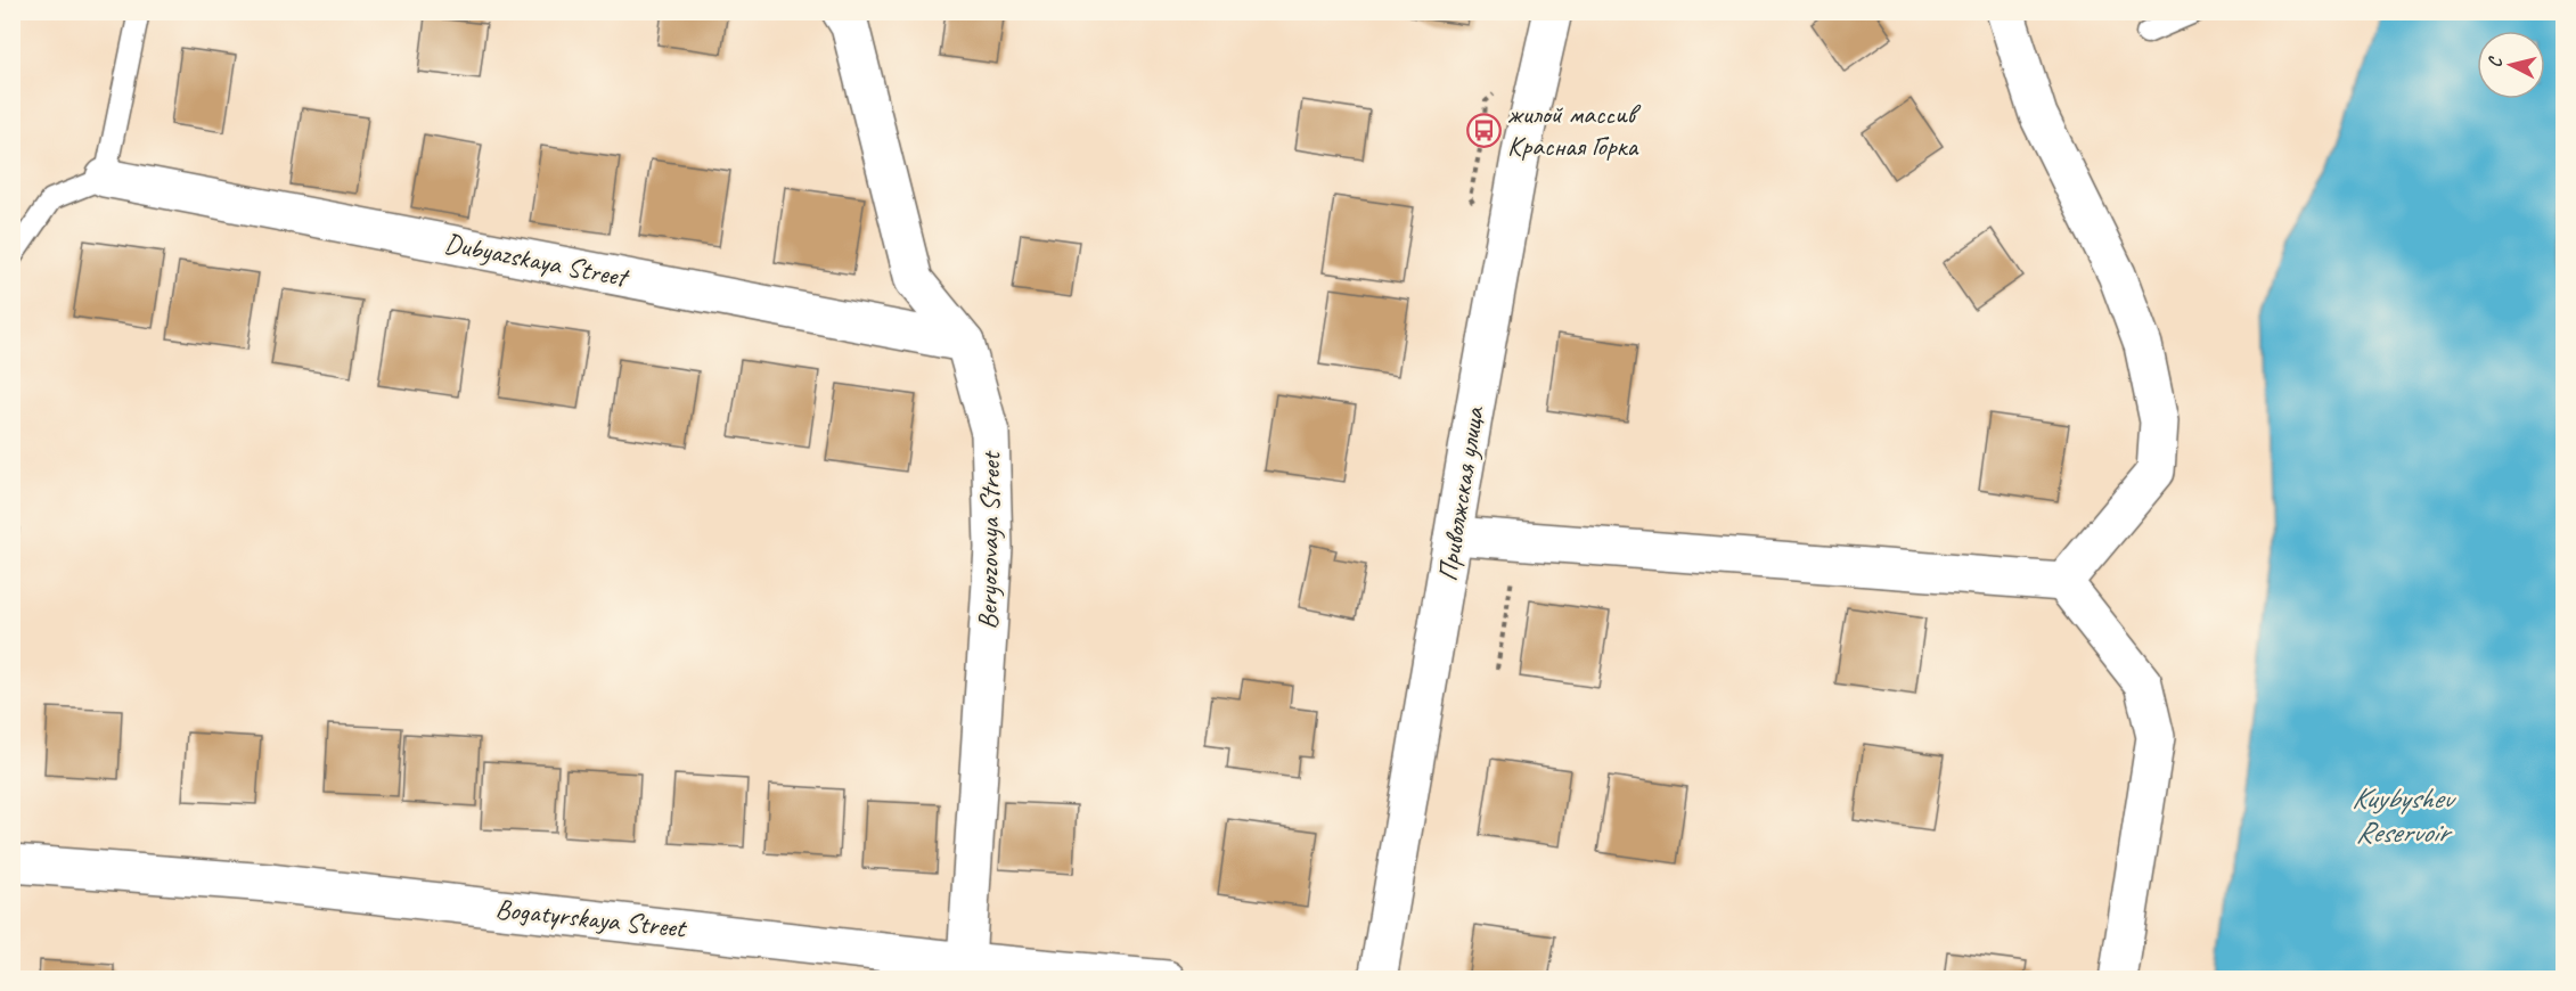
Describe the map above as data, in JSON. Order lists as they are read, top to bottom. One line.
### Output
{"streets":{"street":["Dubyazskaya Street","Приволжская улица","Beryozovaya Street","Bogatyrskaya Street"]},"crossings":[["Dubyazskaya Street","Beryozovaya Street"],["Beryozovaya Street","Bogatyrskaya Street"]],"water":["Kuybyshev Reservoir"],"places":{"bus stop":["жилой массив Красная Горка"]},"north":"left"}
